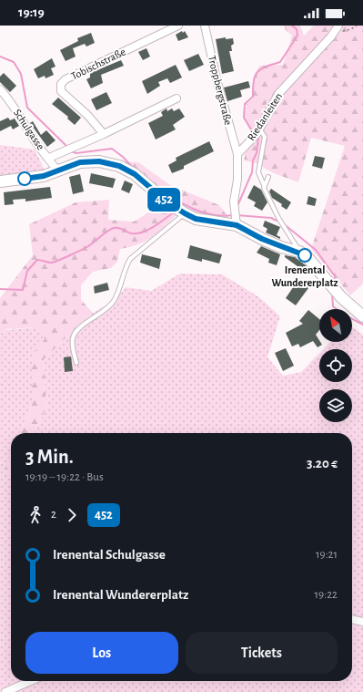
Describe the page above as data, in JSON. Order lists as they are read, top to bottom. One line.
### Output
{"streets":{"street":["Tobischstraße","Troppbergstraße","Riedanleiten","Schulgasse"]},"crossings":[["Troppbergstraße","Riedanleiten"]],"places":["Irenental Wundererplatz"],"lines":["bus line 452"],"north":"top left","page":{"status":"19:19","on_map":"452","heading":["3 Min.","19:19 – 19:22 · Bus","3.20 €"],"legs":["2","452"],"list":[{"name":"Irenental Schulgasse","value":"19:21"},{"name":"Irenental Wundererplatz","value":"19:22"}],"buttons":["Los","Tickets"]}}
